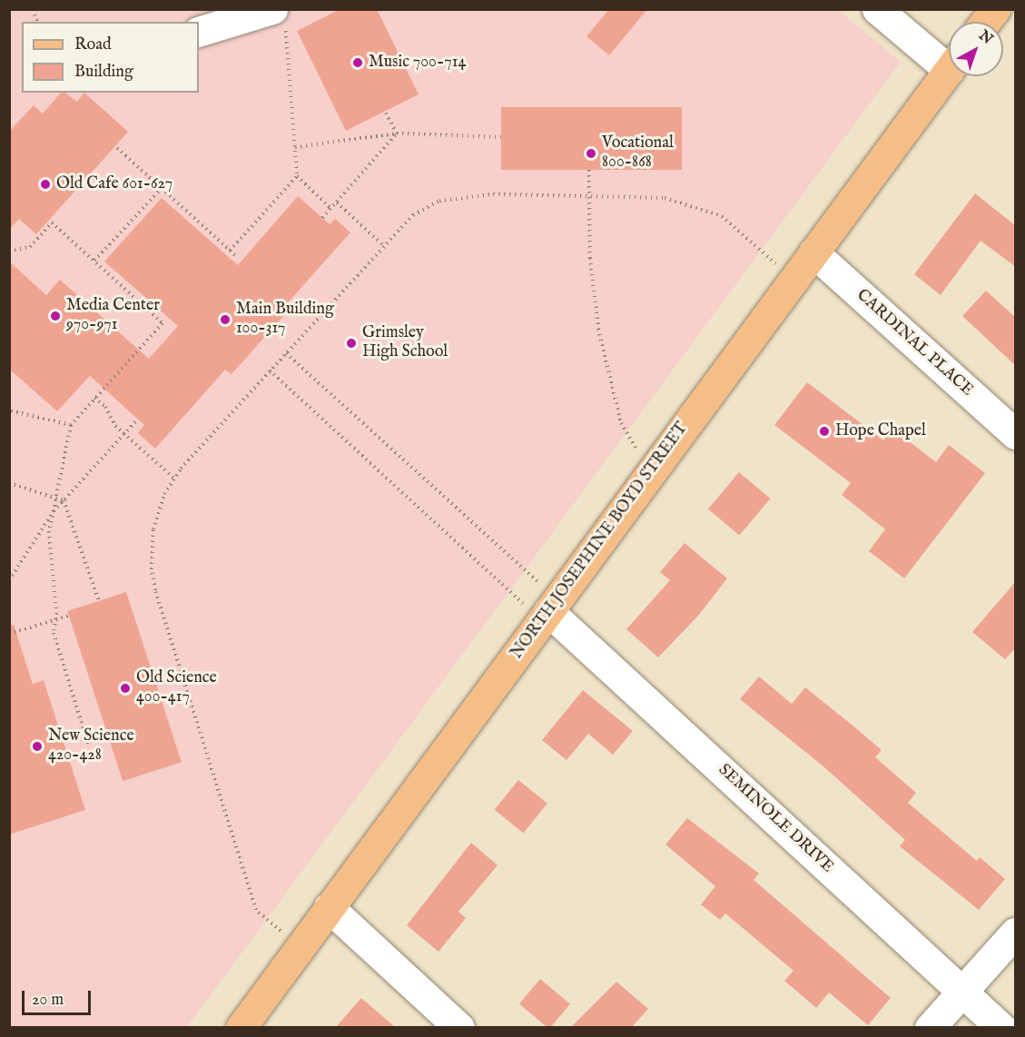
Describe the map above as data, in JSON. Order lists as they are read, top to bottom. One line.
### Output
{"streets":{"main road":["NORTH JOSEPHINE BOYD STREET"],"street":["CARDINAL PLACE","SEMINOLE DRIVE"]},"crossings":[["CARDINAL PLACE","NORTH JOSEPHINE BOYD STREET"],["NORTH JOSEPHINE BOYD STREET","SEMINOLE DRIVE"]],"places":["Music 700-714","Vocational 800-868","Old Cafe 601-627","Media Center 970-971","Main Building 100-317","Grimsley High School","Hope Chapel","Old Science 400-417","New Science 420-428"],"legend":["Road","Building"],"scale_bar":"20 m","north":"top right"}
